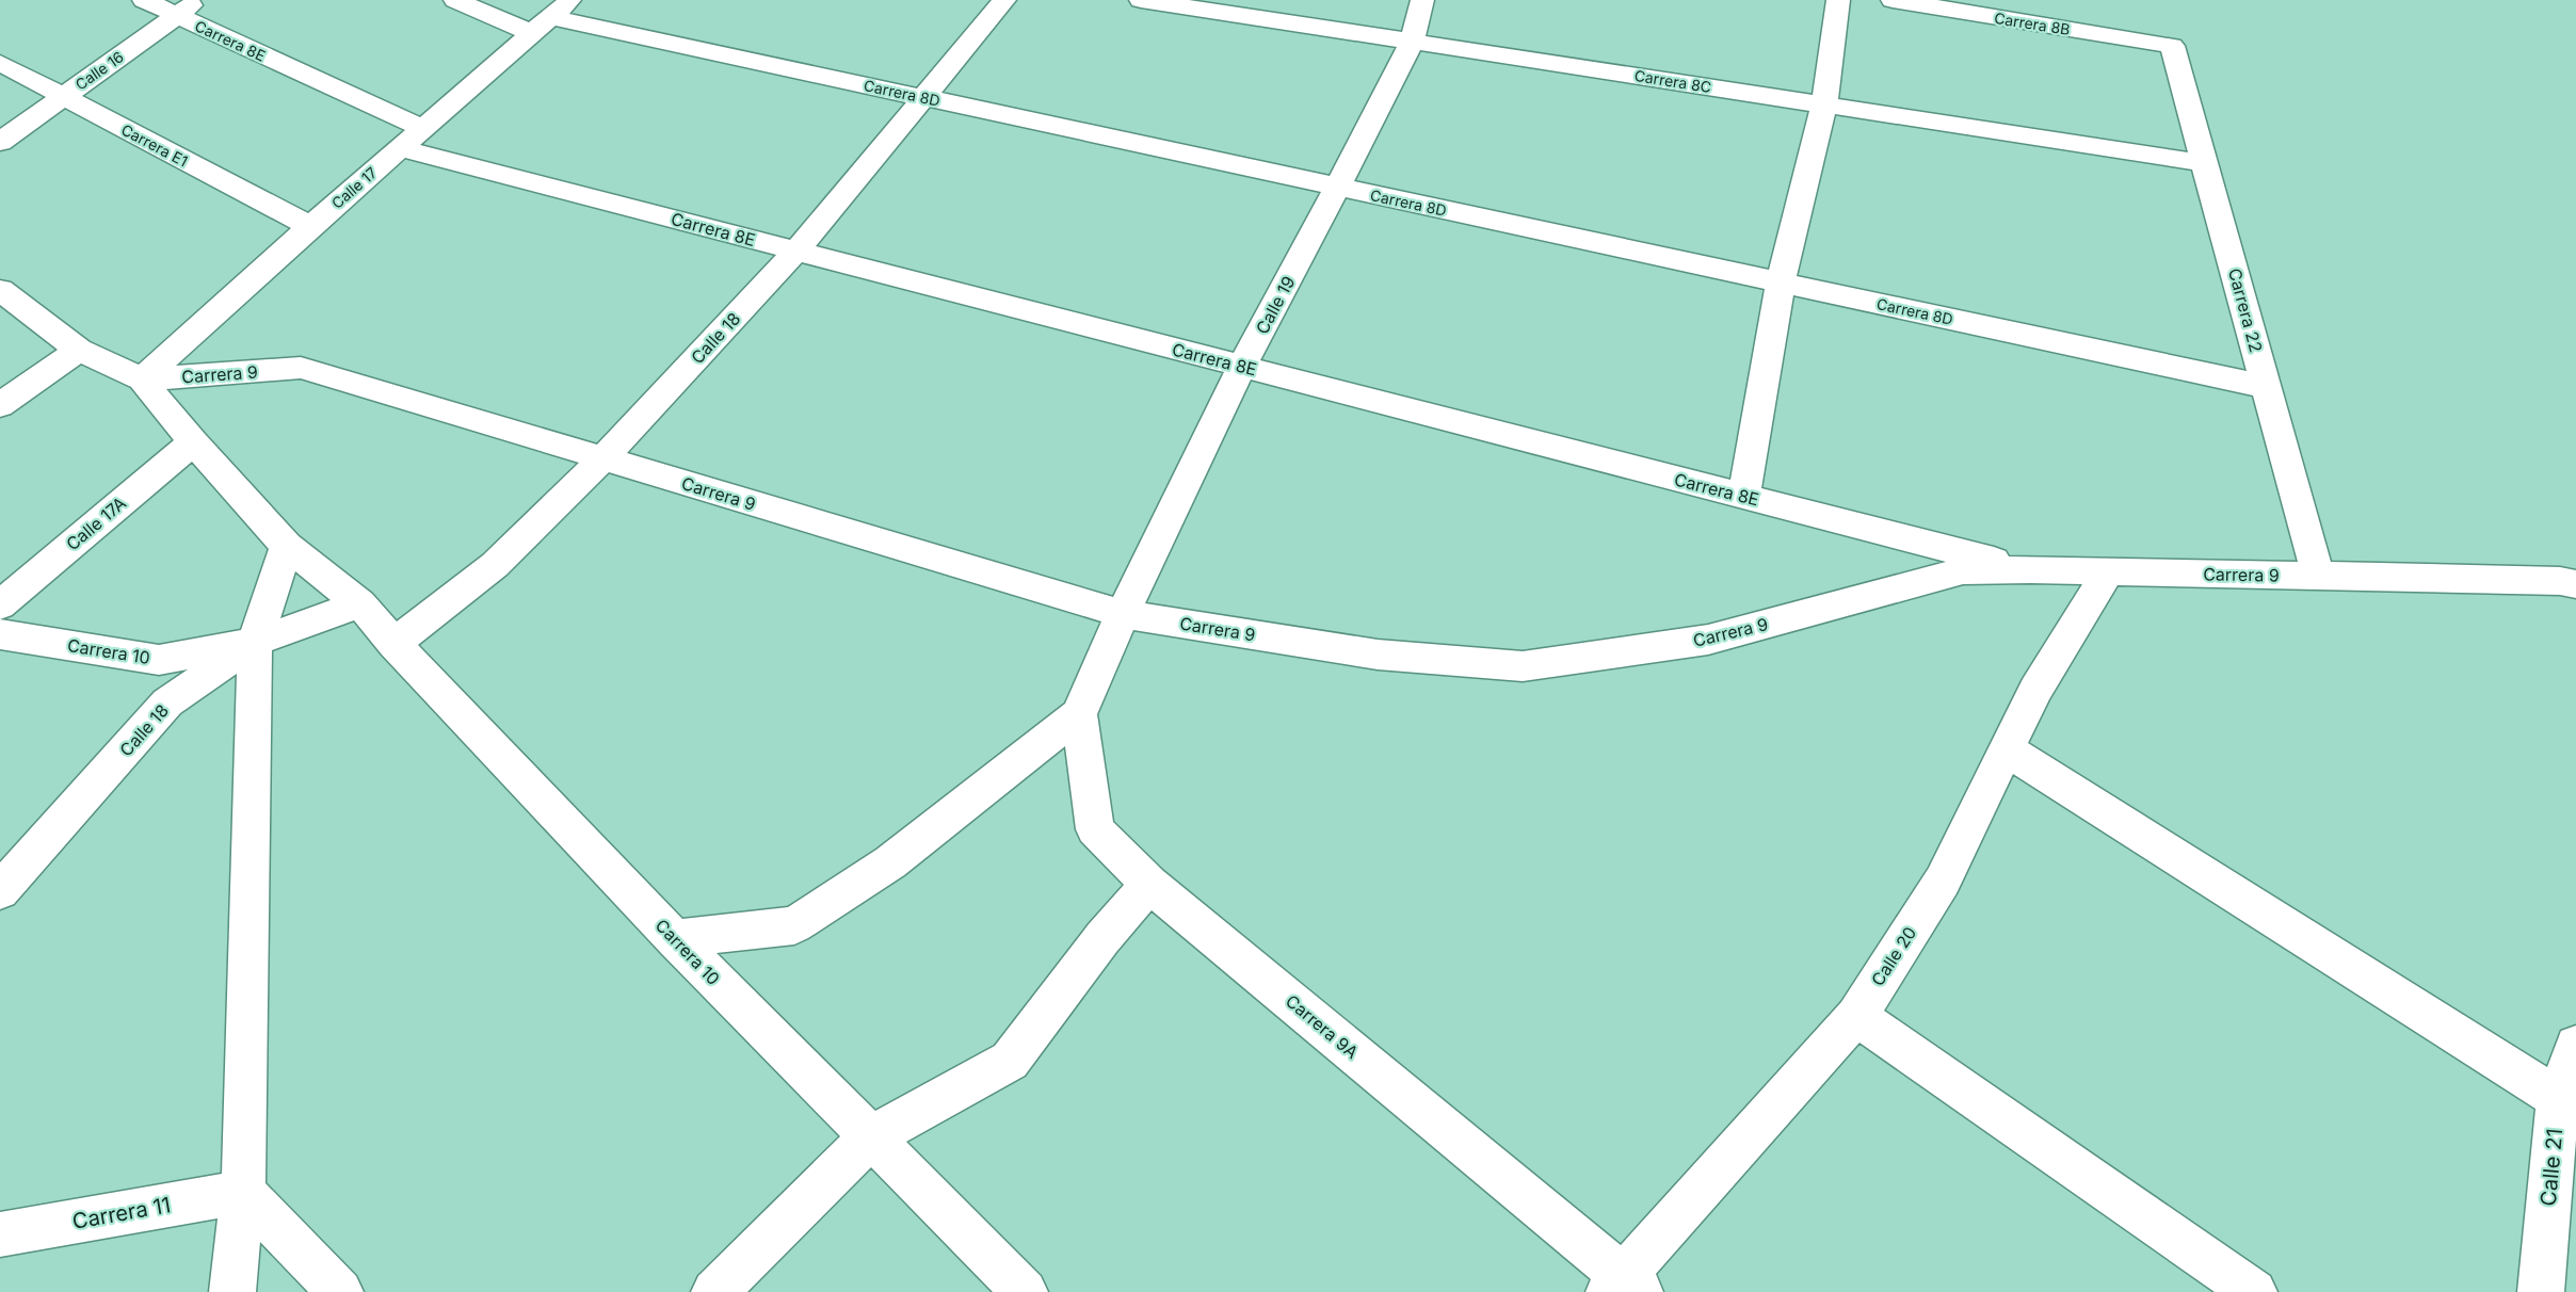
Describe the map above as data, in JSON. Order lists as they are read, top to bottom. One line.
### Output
{"streets":{"street":["Carrera 8B","Carrera 8E","Calle 16","Carrera 8C","Carrera 8D","Carrera E1","Calle 17","Calle 19","Carrera 22","Calle 18","Carrera 9","Calle 17A","Carrera 10","Calle 20","Carrera 9A","Calle 21","Carrera 11"]},"crossings":[["Carrera 8B","Carrera 22"],["Carrera 8E","Calle 16"],["Carrera 8E","Calle 17"],["Carrera 8E","Calle 19"],["Carrera 8E","Calle 18"],["Carrera 8E","Carrera 9"],["Calle 16","Carrera E1"],["Carrera 8C","Calle 19"],["Carrera 8C","Carrera 22"],["Carrera 8D","Calle 17"],["Carrera 8D","Calle 19"],["Carrera 8D","Carrera 22"],["Carrera 8D","Calle 18"],["Carrera E1","Calle 17"],["Calle 17","Carrera 9"],["Calle 19","Carrera 9"],["Calle 19","Carrera 9A"],["Carrera 22","Carrera 9"],["Calle 18","Carrera 9"],["Calle 18","Carrera 10"],["Carrera 9","Calle 17A"],["Carrera 9","Carrera 10"],["Carrera 9","Calle 20"],["Calle 20","Carrera 9A"]]}
